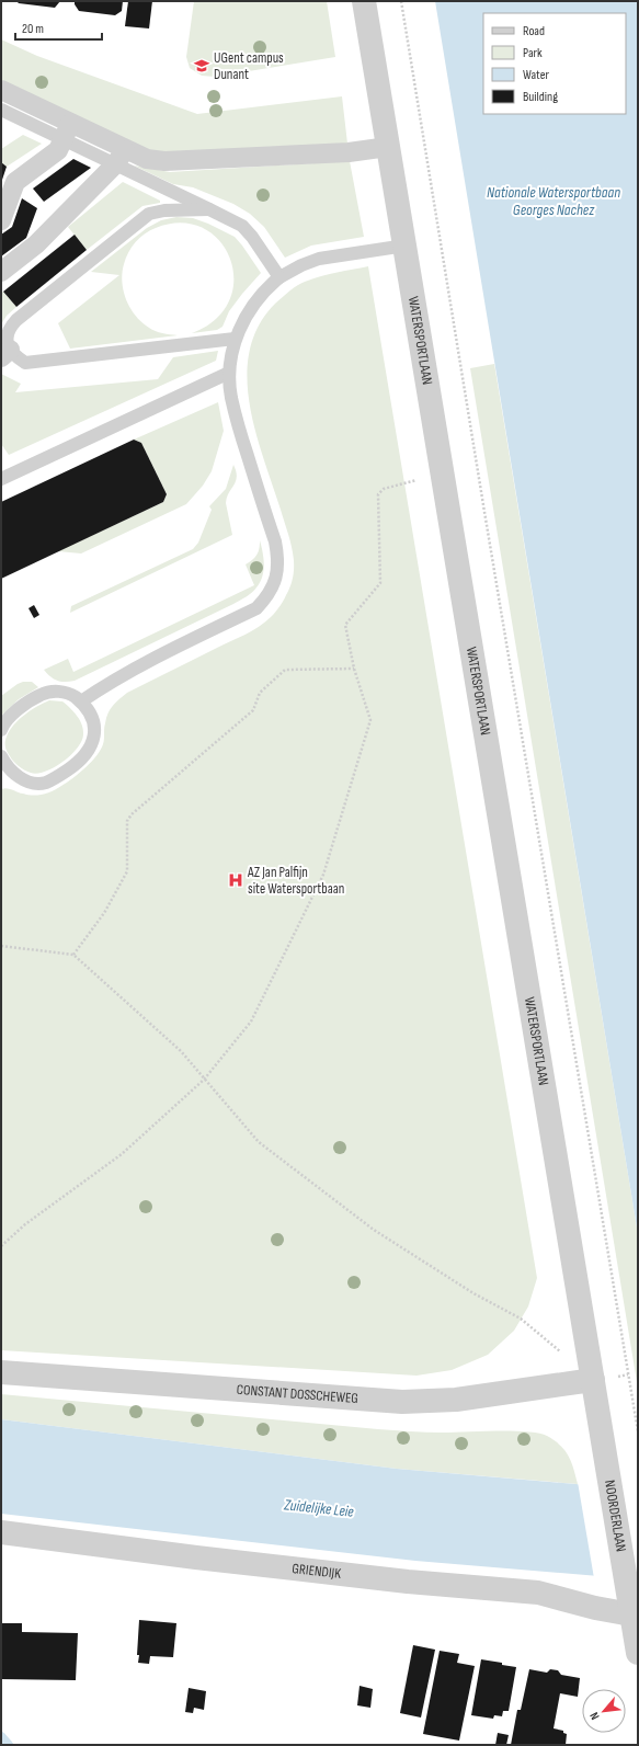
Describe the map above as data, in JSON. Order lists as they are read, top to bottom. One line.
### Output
{"streets":{"street":["WATERSPORTLAAN","CONSTANT DOSSCHEWEG","NOORDERLAAN","GRIENDIJK"]},"crossings":[["WATERSPORTLAAN","CONSTANT DOSSCHEWEG"],["WATERSPORTLAAN","NOORDERLAAN"],["CONSTANT DOSSCHEWEG","NOORDERLAAN"],["NOORDERLAAN","GRIENDIJK"]],"water":["Nationale Watersportbaan Georges Nachez","Zuidelijke Leie"],"places":{"school or university":["UGent campus Dunant"],"hospital":["AZ Jan Palfijn site Watersportbaan"]},"legend":["Road","Park","Water","Building"],"scale_bar":"20 m","north":"bottom left"}
